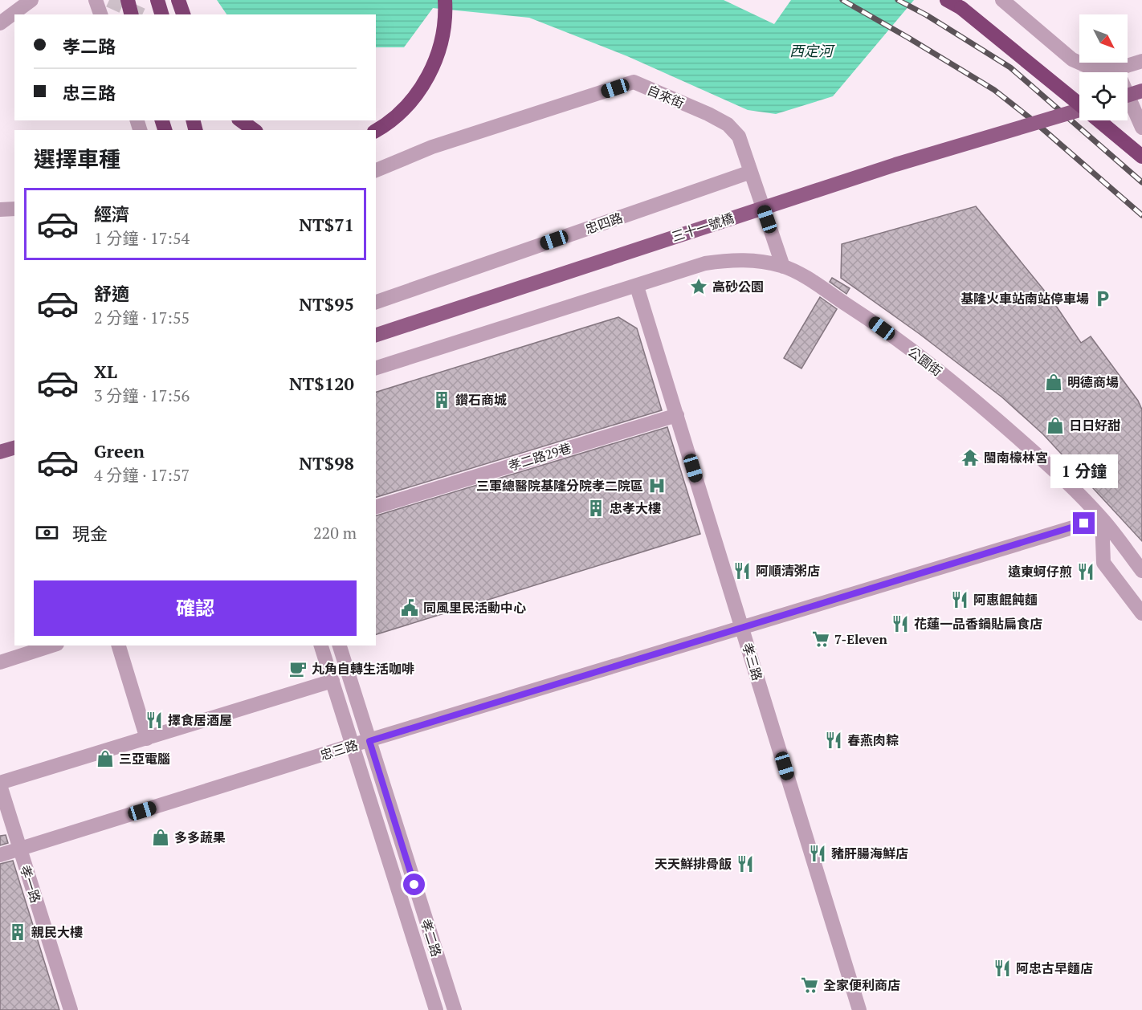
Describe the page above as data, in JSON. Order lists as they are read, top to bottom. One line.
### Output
{"streets":{"main road":["三十一號橋"],"street":["自來街","忠四路","公園街","孝二路29巷","孝三路","忠三路","孝一路","孝二路"]},"crossings":[["自來街","忠四路"],["自來街","公園街"],["公園街","孝三路"],["公園街","忠三路"],["孝二路29巷","孝三路"],["孝三路","忠三路"],["忠三路","孝一路"],["忠三路","孝二路"]],"water":["西定河"],"places":{"place":["高砂公園"],"parking":["基隆火車站南站停車場"],"shop":["明德商場","日日好甜","三亞電腦","多多蔬果"],"building":["鑽石商城","忠孝大樓","親民大樓"],"temple":["閩南檺林宮"],"hospital":["三軍總醫院基隆分院孝二院區"],"restaurant":["阿順清粥店","遠東蚵仔煎","阿惠餛飩麵","花蓮一品香鍋貼扁食店","擇食居酒屋","春燕肉粽","豬肝腸海鮮店","天天鮮排骨飯","阿忠古早麵店"],"public building":["同風里民活動中心"],"supermarket":["7-Eleven","全家便利商店"],"cafe":["丸角自轉生活咖啡"]},"north":"bottom right","page":{"banner":["孝二路","忠三路"],"heading":"選擇車種","list":[{"name":"經濟","note":"1 分鐘 · 17:54","value":"NT$71"},{"name":"舒適","note":"2 分鐘 · 17:55","value":"NT$95"},{"name":"XL","note":"3 分鐘 · 17:56","value":"NT$120"},{"name":"Green","note":"4 分鐘 · 17:57","value":"NT$98"}],"bubble":"1 分鐘","pay":["現金","220 m"],"buttons":"確認"}}
